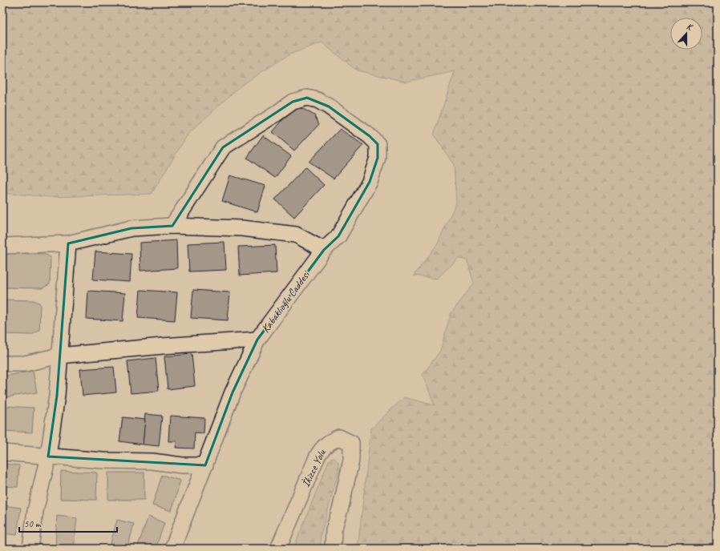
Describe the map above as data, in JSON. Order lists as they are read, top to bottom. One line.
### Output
{"streets":{"street":["Kabaklıoğlu Caddesi","İkizce Yolu"]},"scale_bar":"50 m","north":"top"}
